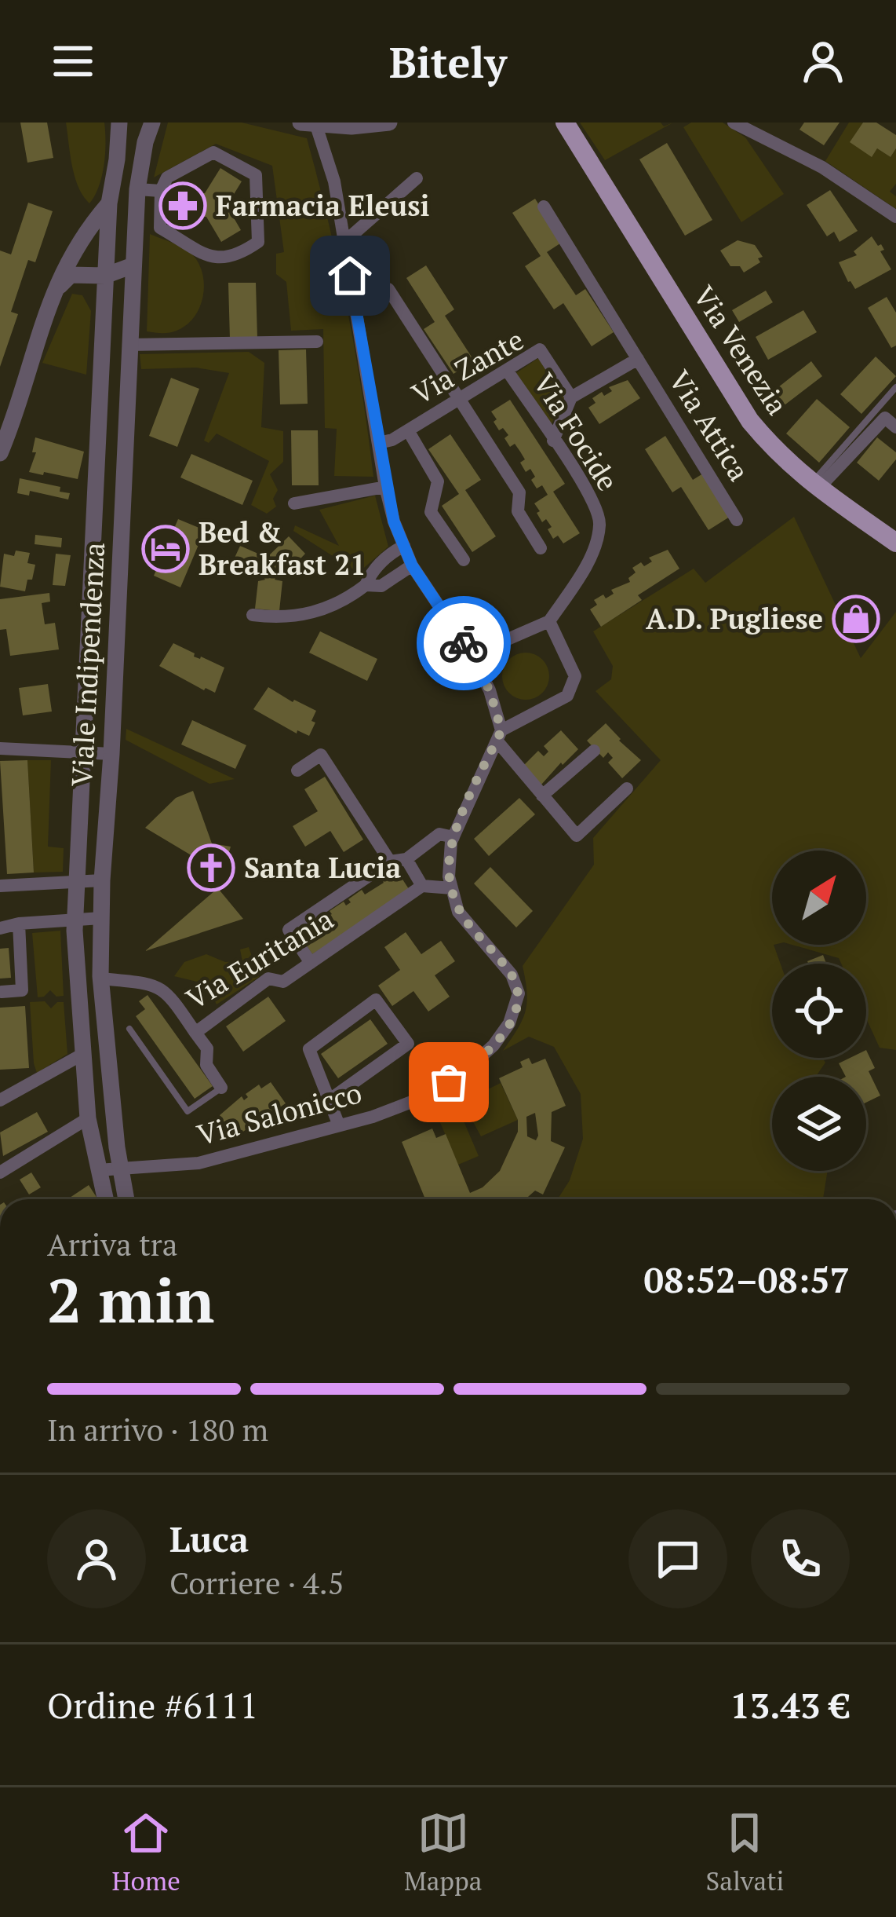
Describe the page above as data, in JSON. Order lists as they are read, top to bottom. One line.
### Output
{"streets":{"main road":["Via Venezia"],"street":["Via Zante","Via Attica","Via Focide","Viale Indipendenza","Via Euritania","Via Salonicco"]},"crossings":[["Via Zante","Via Attica"],["Via Zante","Via Focide"],["Viale Indipendenza","Via Euritania"],["Viale Indipendenza","Via Salonicco"]],"places":{"pharmacy":["Farmacia Eleusi"],"hotel":["Bed & Breakfast 21"],"shop":["A.D. Pugliese"],"church":["Santa Lucia"]},"north":"top right","page":{"header":"Bitely","heading":["2 min","Arriva tra","08:52–08:57"],"panel":["Luca","Corriere · 4.5","Ordine #6111","13.43 €"],"bar":"In arrivo · 180 m","tabs":["Home","Mappa","Salvati"]}}
